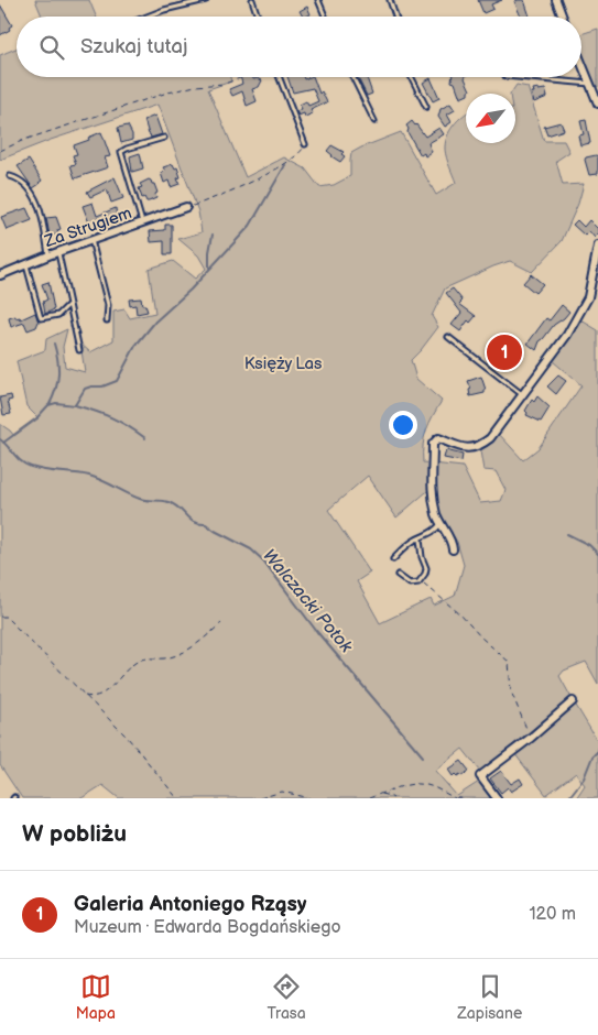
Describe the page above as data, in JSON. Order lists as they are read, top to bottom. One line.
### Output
{"streets":{"street":["Za Strugiem"]},"water":["Walczacki Potok"],"parks":["Księży Las"],"north":"bottom left","page":{"search":"Szukaj tutaj","pins":"1","heading":"W pobliżu","list":[{"mark":"1","name":"Galeria Antoniego Rząsy","note":"Muzeum · Edwarda Bogdańskiego","value":"120 m"}],"nav":["Mapa","Trasa","Zapisane"]}}
